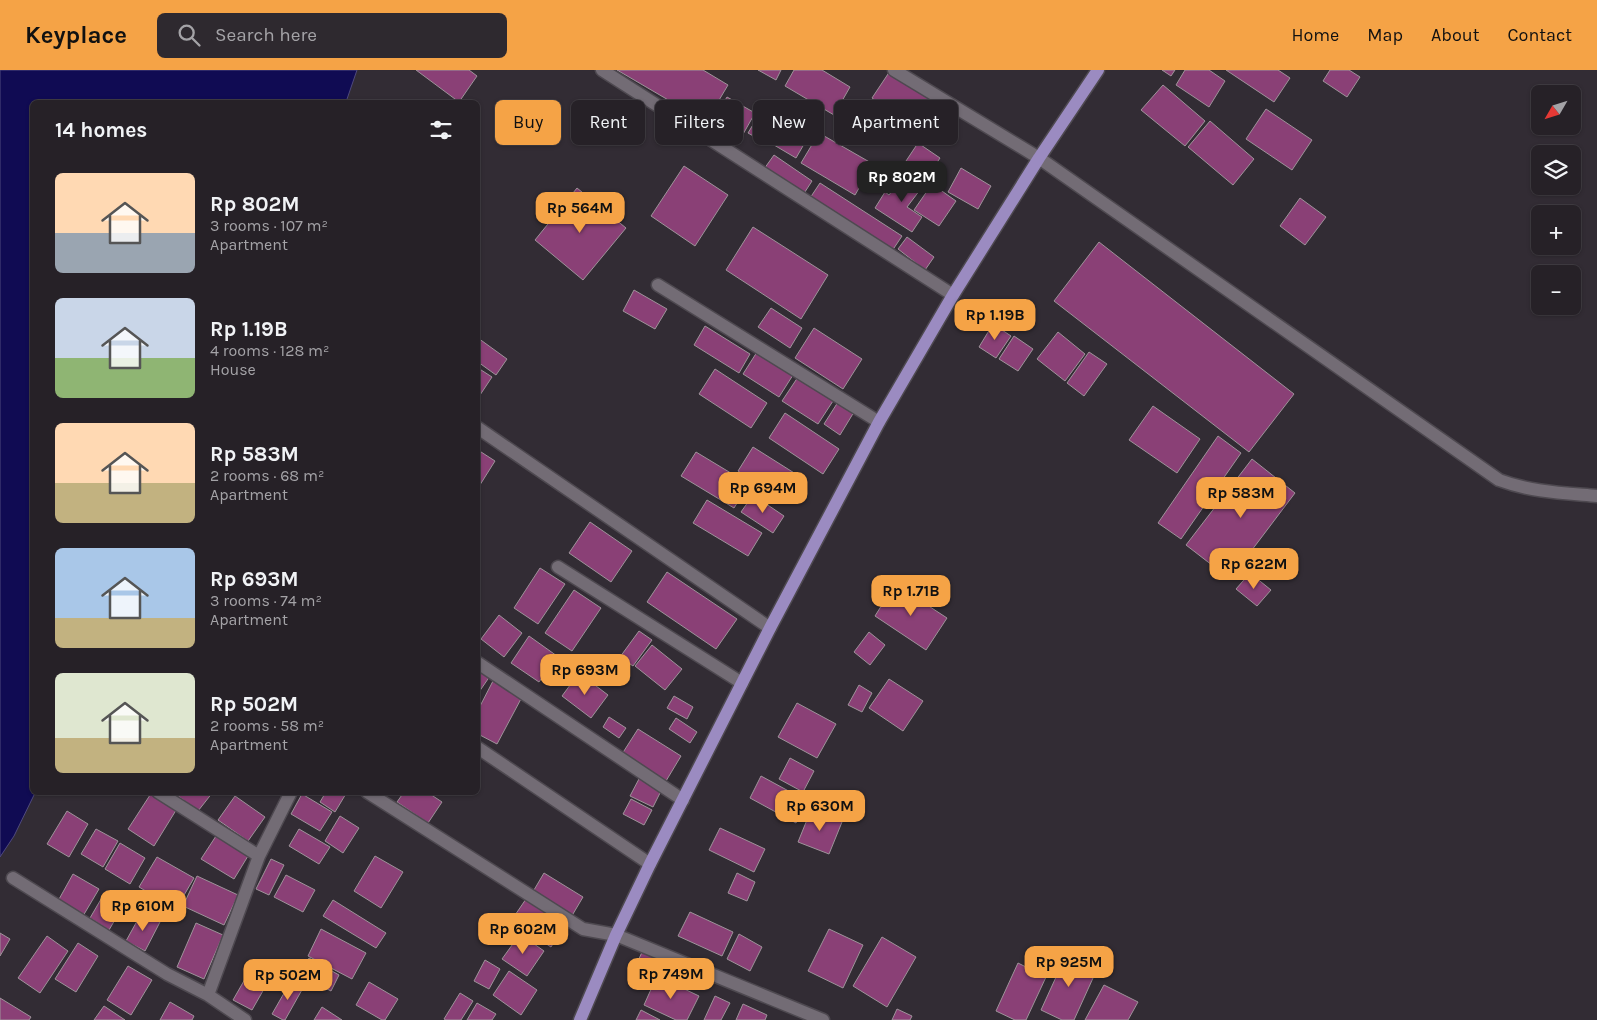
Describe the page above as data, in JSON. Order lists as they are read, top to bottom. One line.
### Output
{"north":"bottom left","page":{"header":"Keyplace","search":"Search here","nav":["Home","Map","About","Contact"],"map_buttons":["+","−"],"chip":["Buy","Rent","Filters","New","Apartment"],"heading":"14 homes","list":[{"name":"Rp 802M","note":"3 rooms · 107 m² · Apartment"},{"name":"Rp 1.19B","note":"4 rooms · 128 m² · House"},{"name":"Rp 583M","note":"2 rooms · 68 m² · Apartment"},{"name":"Rp 693M","note":"3 rooms · 74 m² · Apartment"},{"name":"Rp 502M","note":"2 rooms · 58 m² · Apartment"}],"price":["Rp 802M","Rp 564M","Rp 1.19B","Rp 694M","Rp 583M","Rp 622M","Rp 1.71B","Rp 693M","Rp 630M","Rp 610M","Rp 602M","Rp 925M","Rp 749M","Rp 502M"]}}
